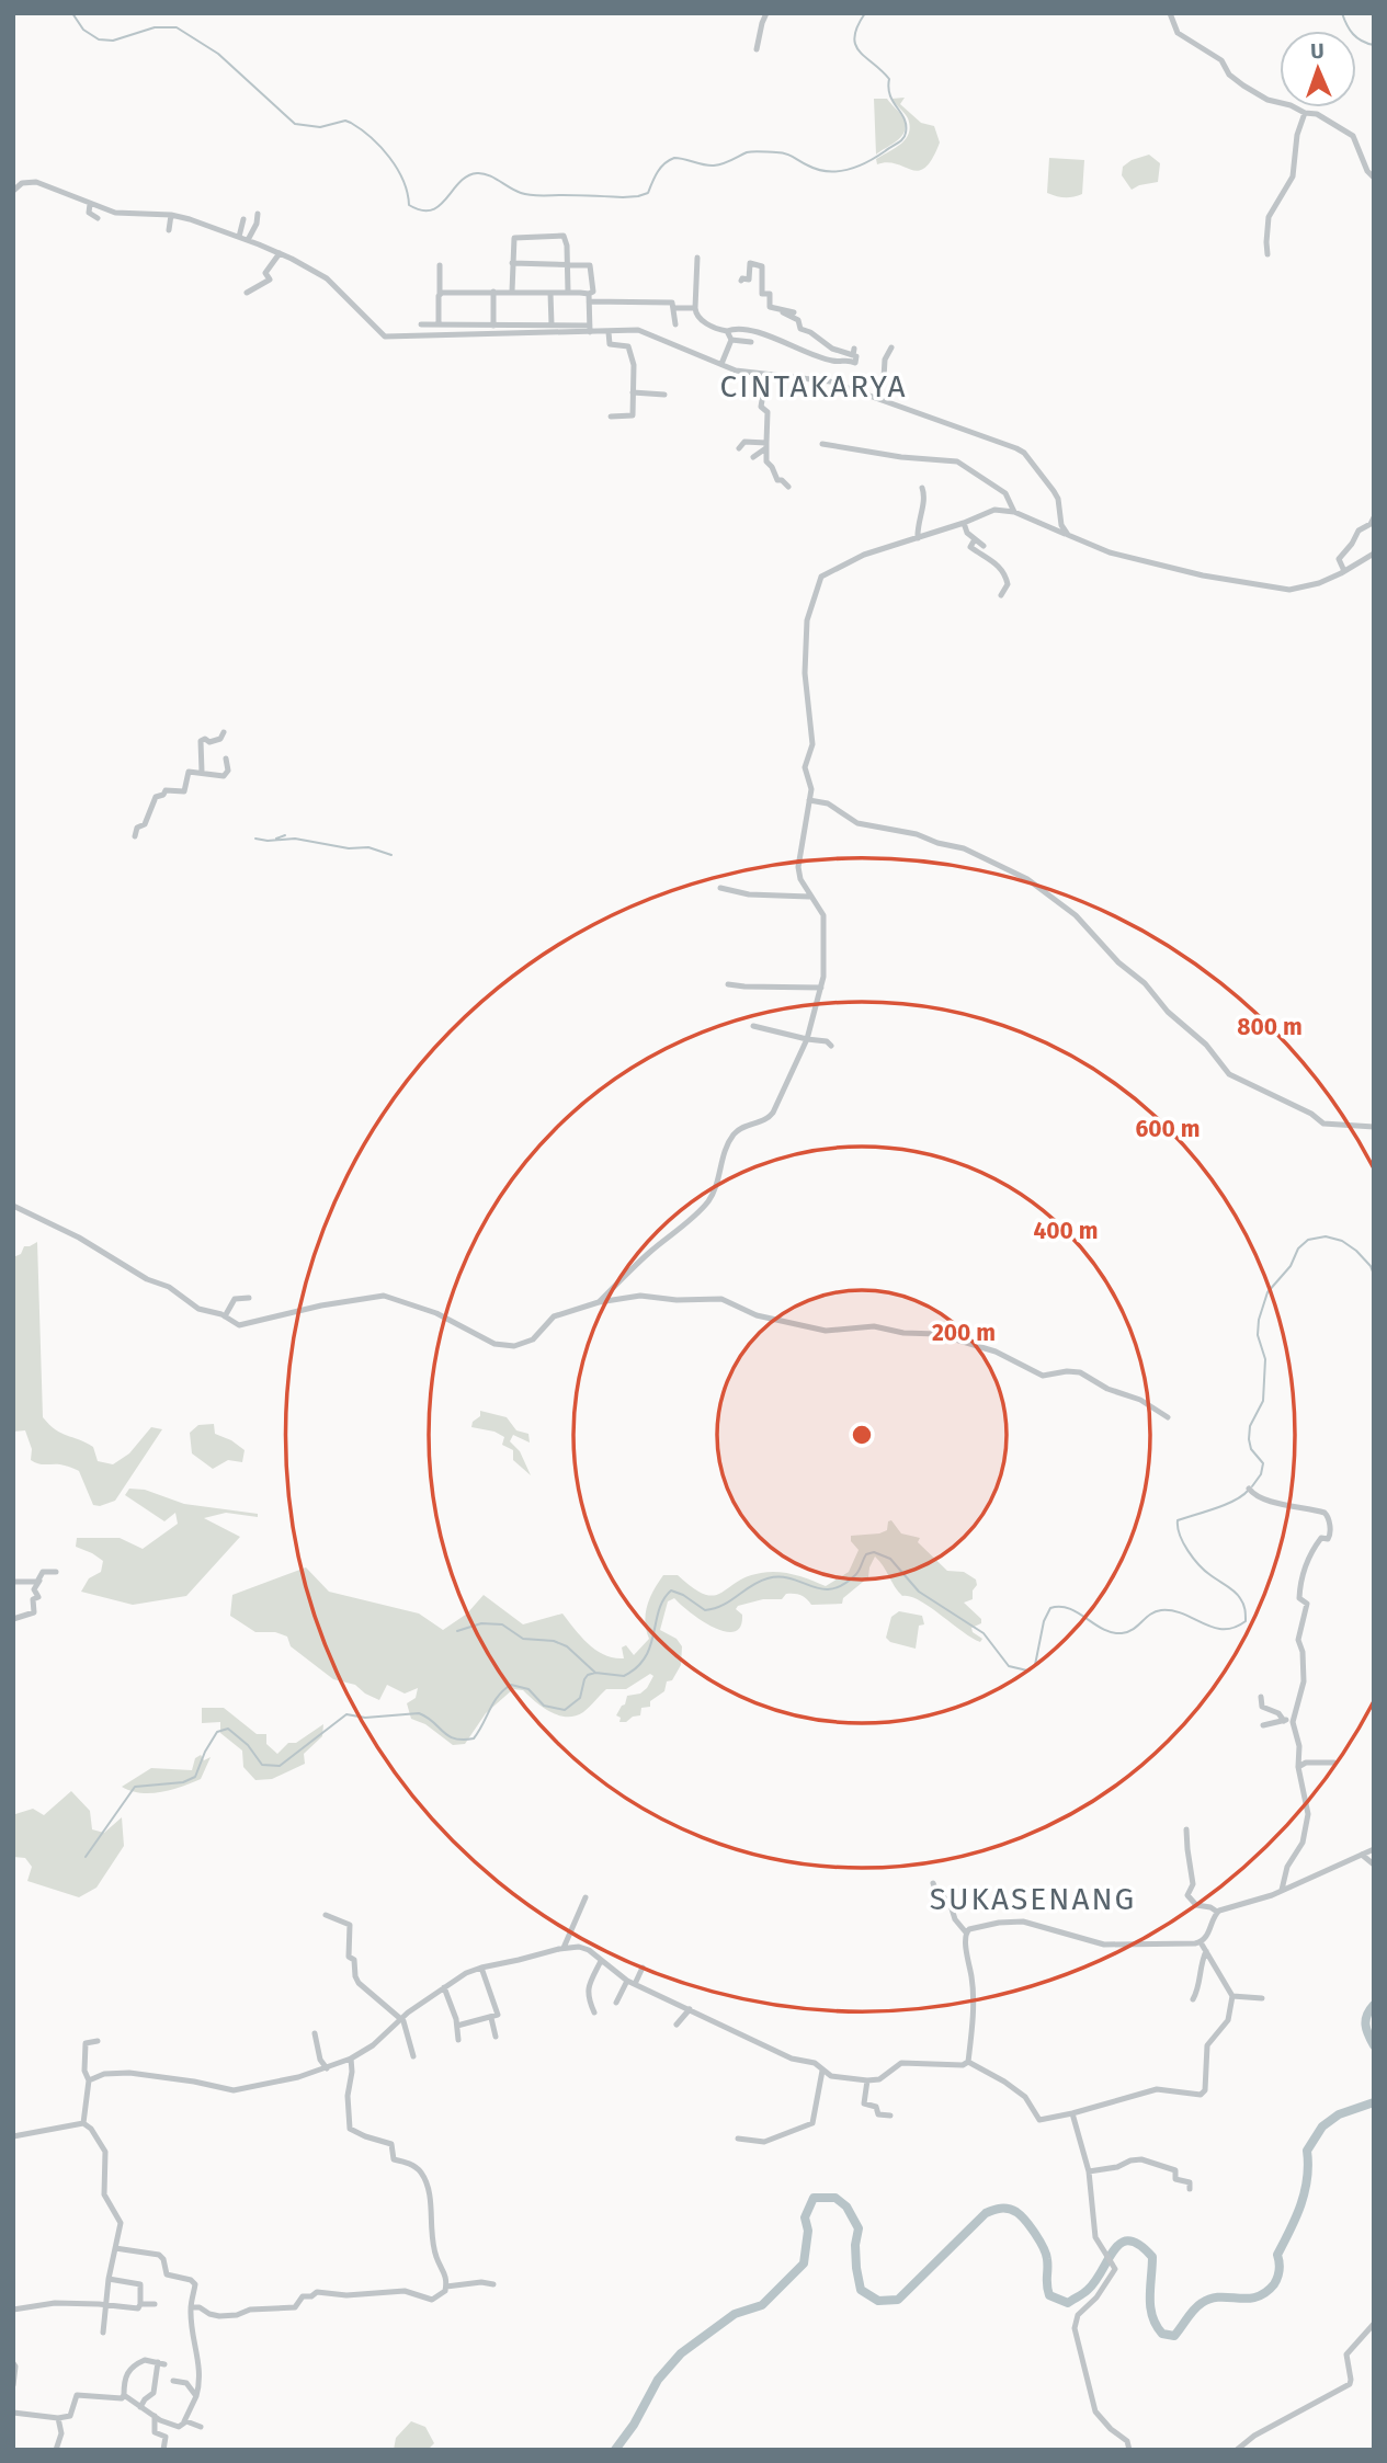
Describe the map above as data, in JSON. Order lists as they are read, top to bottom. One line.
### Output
{"districts":["CINTAKARYA","SUKASENANG"],"north":"top","rings":["800 m","600 m","400 m","200 m"]}
